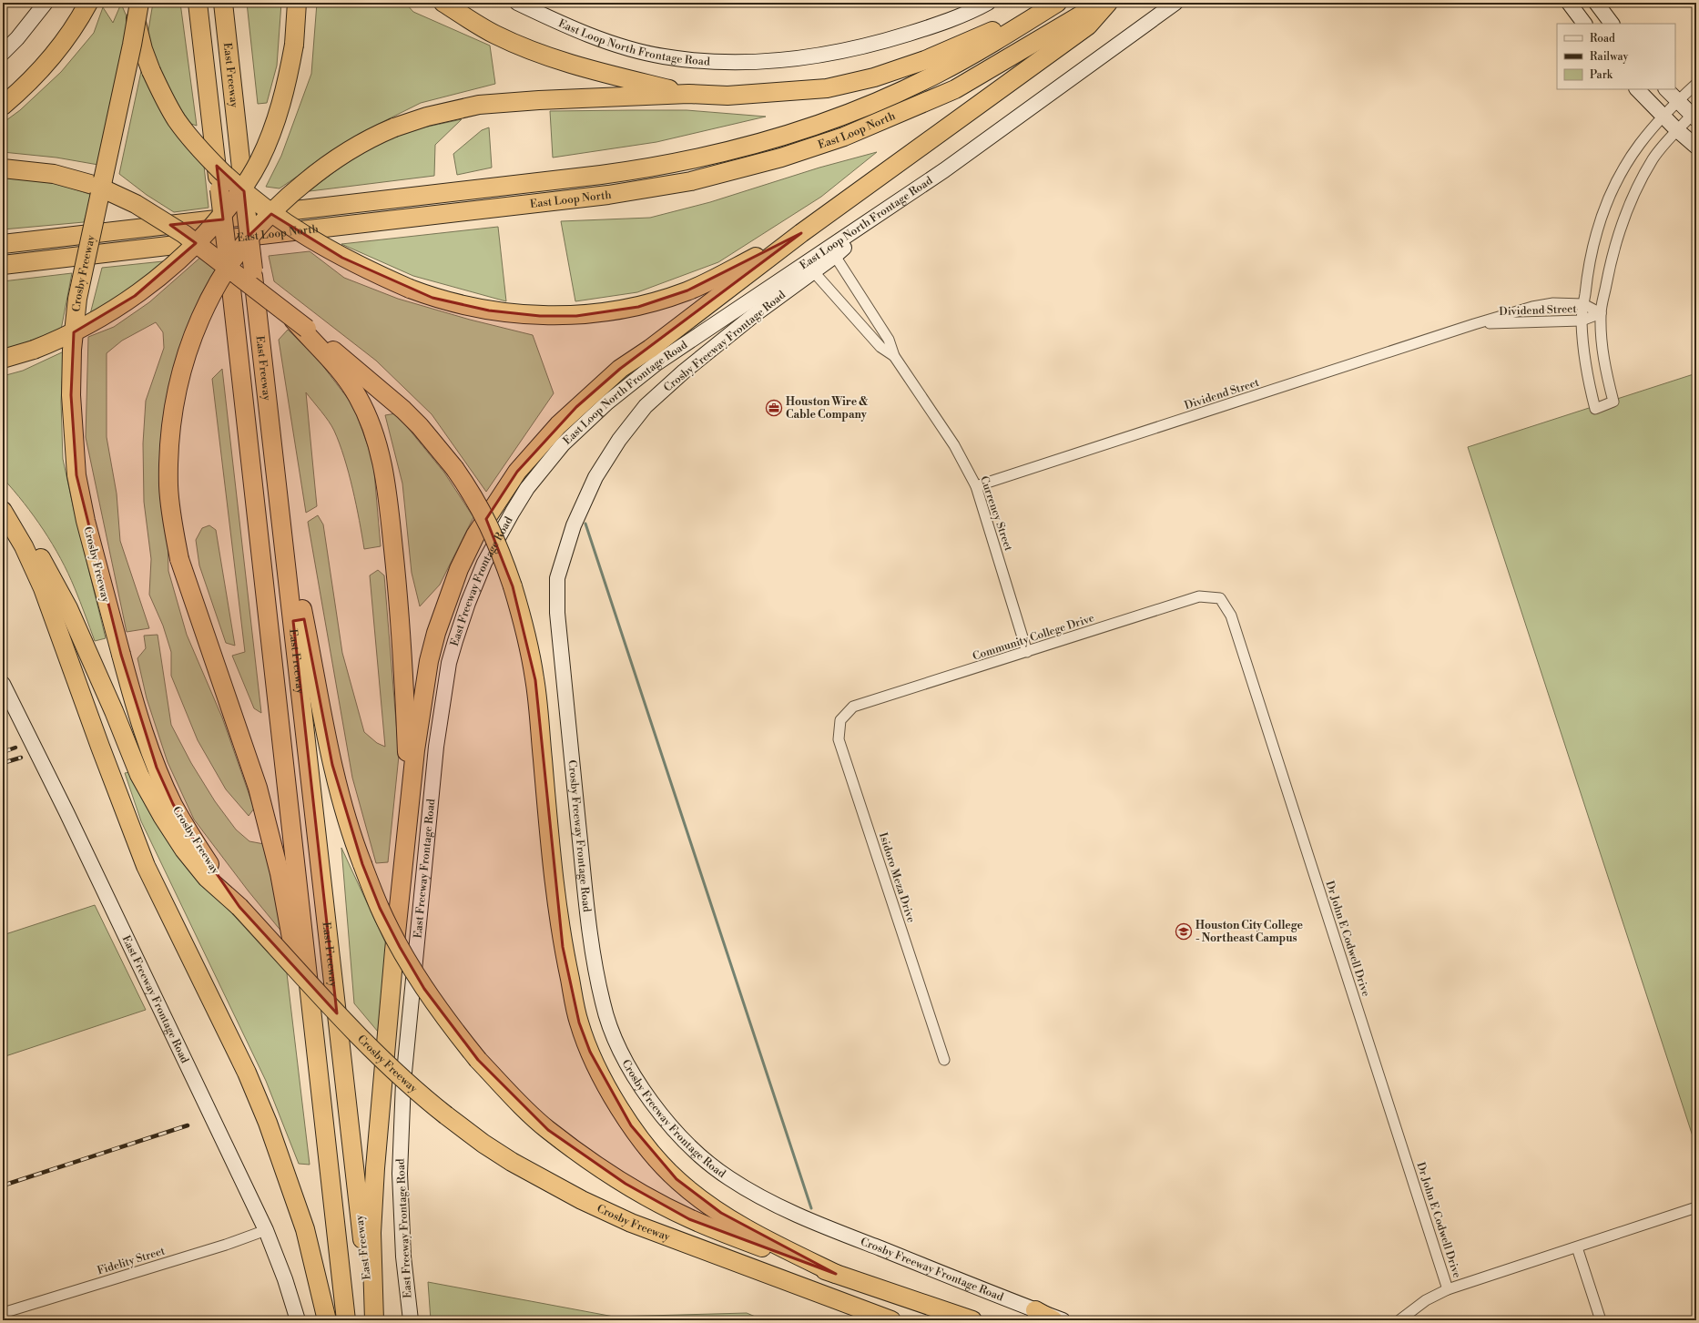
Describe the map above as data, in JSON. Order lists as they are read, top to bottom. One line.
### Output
{"streets":{"highway":["East Freeway","East Loop North","Crosby Freeway"],"main road":["East Loop North Frontage Road","Crosby Freeway Frontage Road","East Freeway Frontage Road"],"street":["Dividend Street","Currency Street","Community College Drive","Isidoro Meza Drive","Dr John E Codwell Drive","Fidelity Street"]},"crossings":[["East Loop North Frontage Road","Crosby Freeway Frontage Road"],["East Loop North Frontage Road","East Freeway Frontage Road"],["Dividend Street","Currency Street"],["Crosby Freeway Frontage Road","Currency Street"],["Currency Street","Community College Drive"],["East Freeway Frontage Road","Fidelity Street"],["Community College Drive","Isidoro Meza Drive"],["Community College Drive","Dr John E Codwell Drive"]],"places":{"office":["Houston Wire & Cable Company"],"school or university":["Houston City College - Northeast Campus"]},"legend":["Road","Railway","Park"]}
